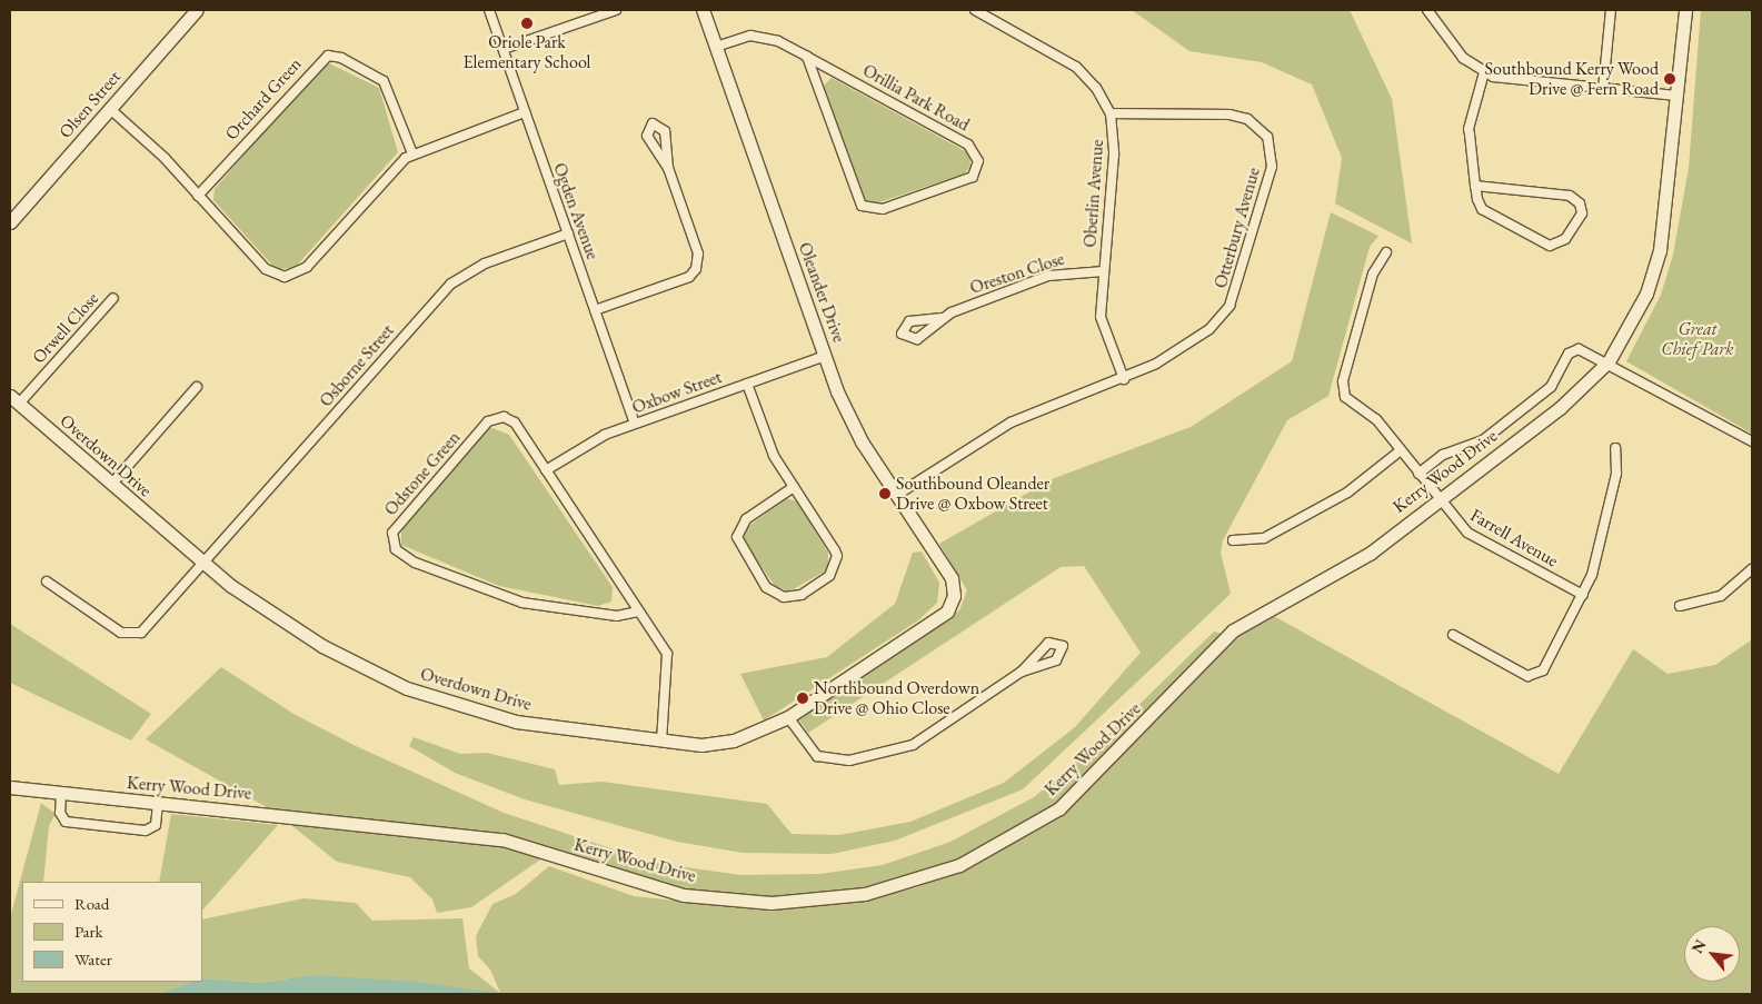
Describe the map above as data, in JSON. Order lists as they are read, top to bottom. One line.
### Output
{"streets":{"street":["Orillia Park Road","Orchard Green","Olsen Street","Oberlin Avenue","Ogden Avenue","Otterbury Avenue","Oreston Close","Oleander Drive","Orwell Close","Osborne Street","Oxbow Street","Overdown Drive","Kerry Wood Drive","Odstone Green","Farrell Avenue"]},"crossings":[["Orillia Park Road","Oleander Drive"],["Oberlin Avenue","Otterbury Avenue"],["Oberlin Avenue","Oreston Close"],["Ogden Avenue","Osborne Street"],["Ogden Avenue","Oxbow Street"],["Otterbury Avenue","Oleander Drive"],["Oleander Drive","Oxbow Street"],["Oleander Drive","Overdown Drive"],["Orwell Close","Overdown Drive"],["Osborne Street","Overdown Drive"],["Oxbow Street","Odstone Green"],["Overdown Drive","Odstone Green"],["Kerry Wood Drive","Farrell Avenue"]],"parks":["Great Chief Park"],"places":["Oriole Park Elementary School","Southbound Kerry Wood Drive @ Fern Road","Southbound Oleander Drive @ Oxbow Street","Northbound Overdown Drive @ Ohio Close"],"legend":["Road","Park","Water"],"north":"top left"}
